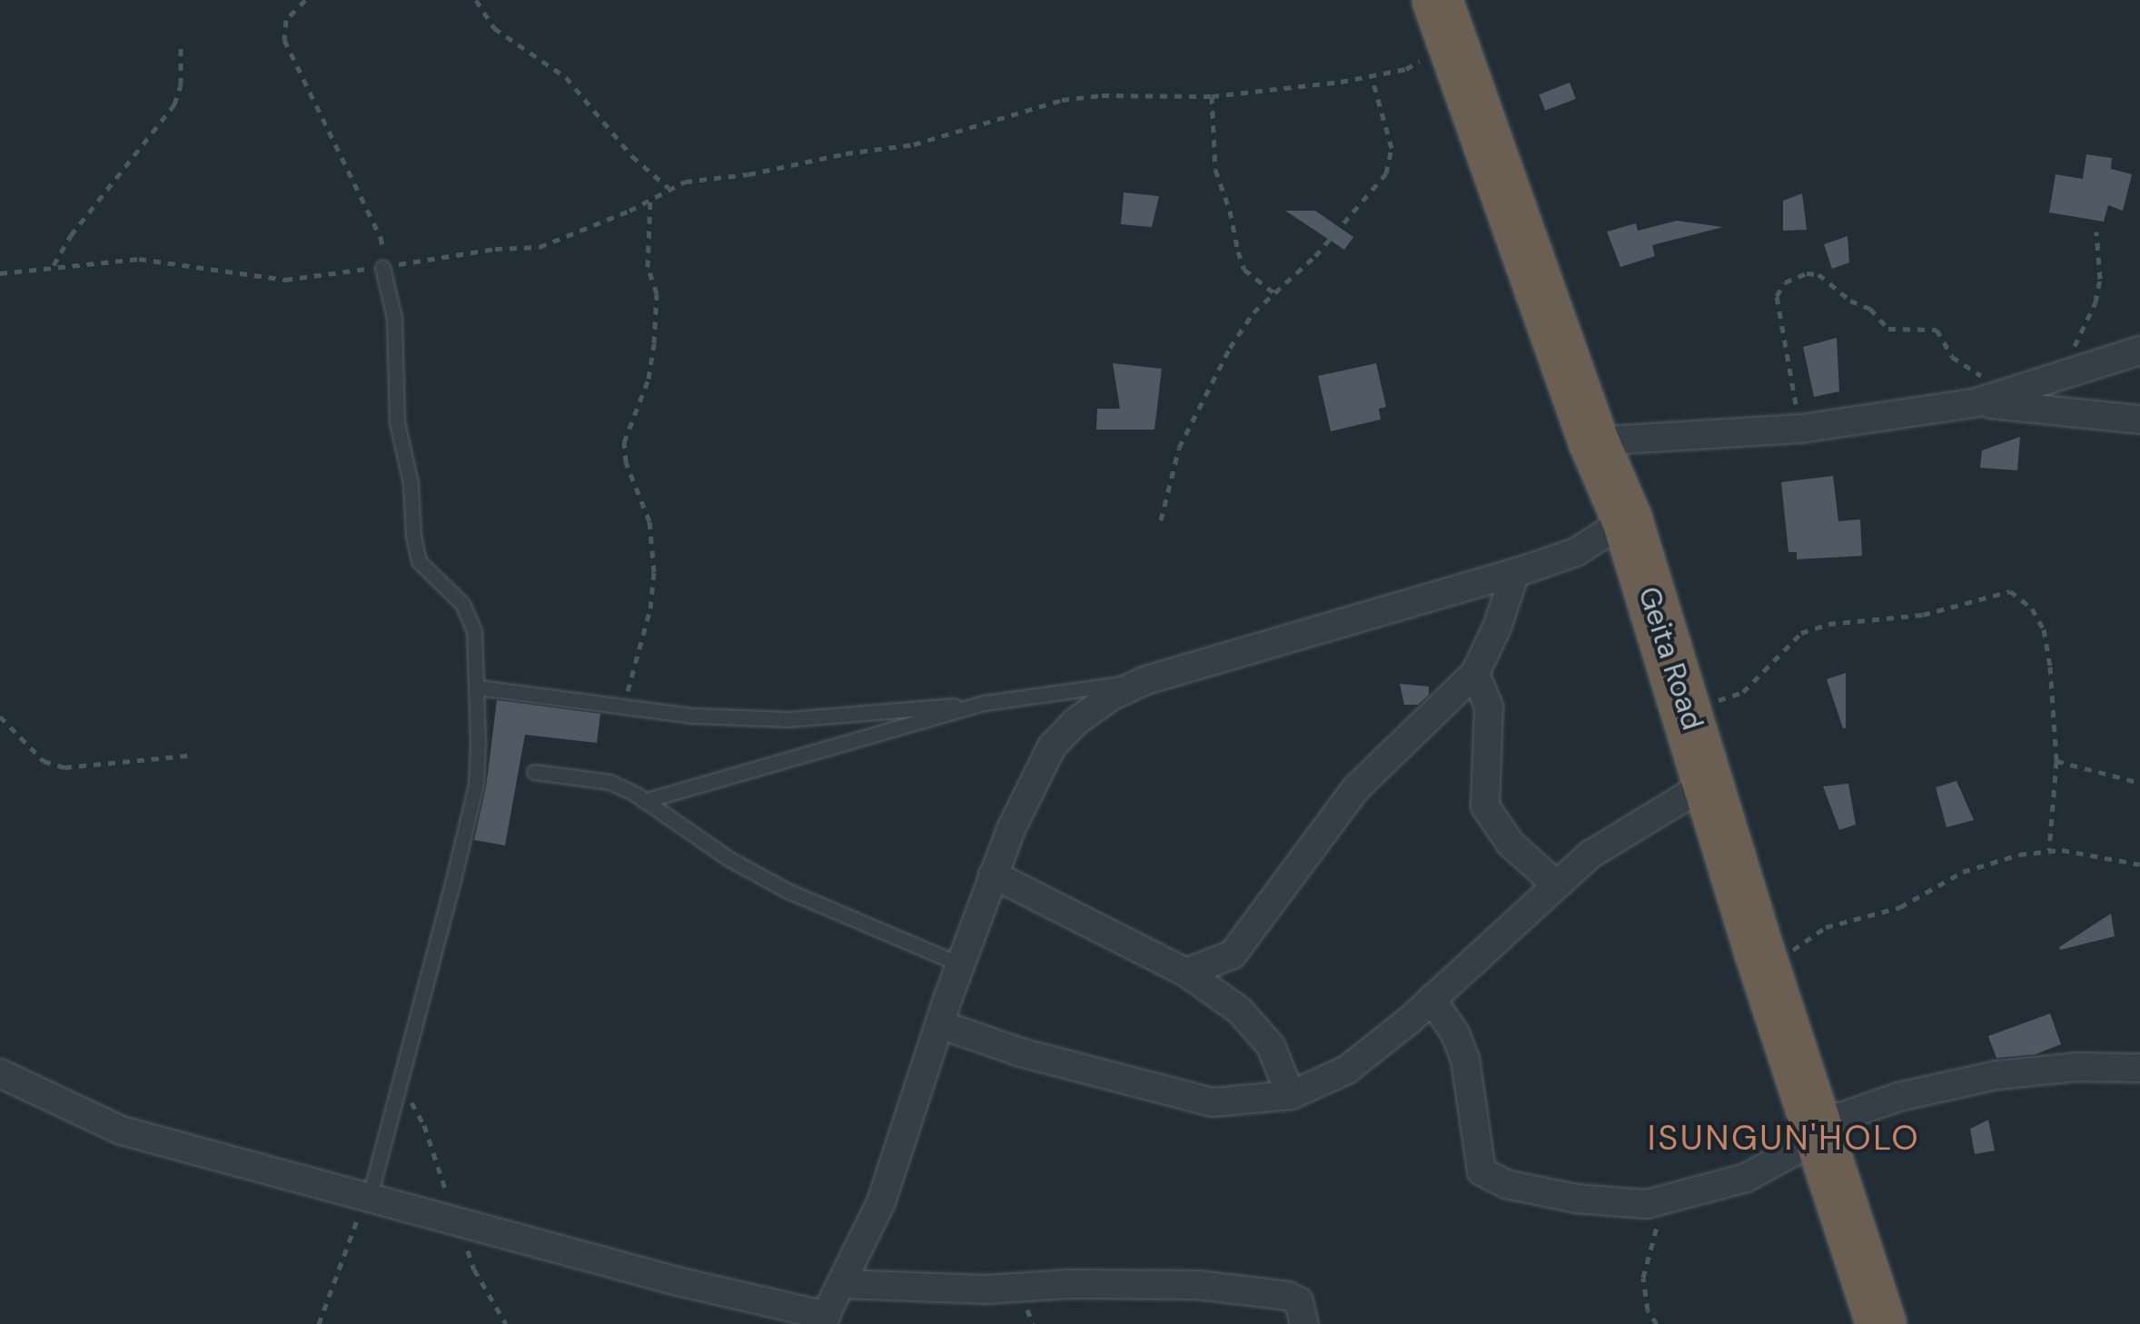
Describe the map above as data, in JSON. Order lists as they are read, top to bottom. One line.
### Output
{"streets":{"highway":["Geita Road"]},"districts":["ISUNGUN'HOLO"]}
